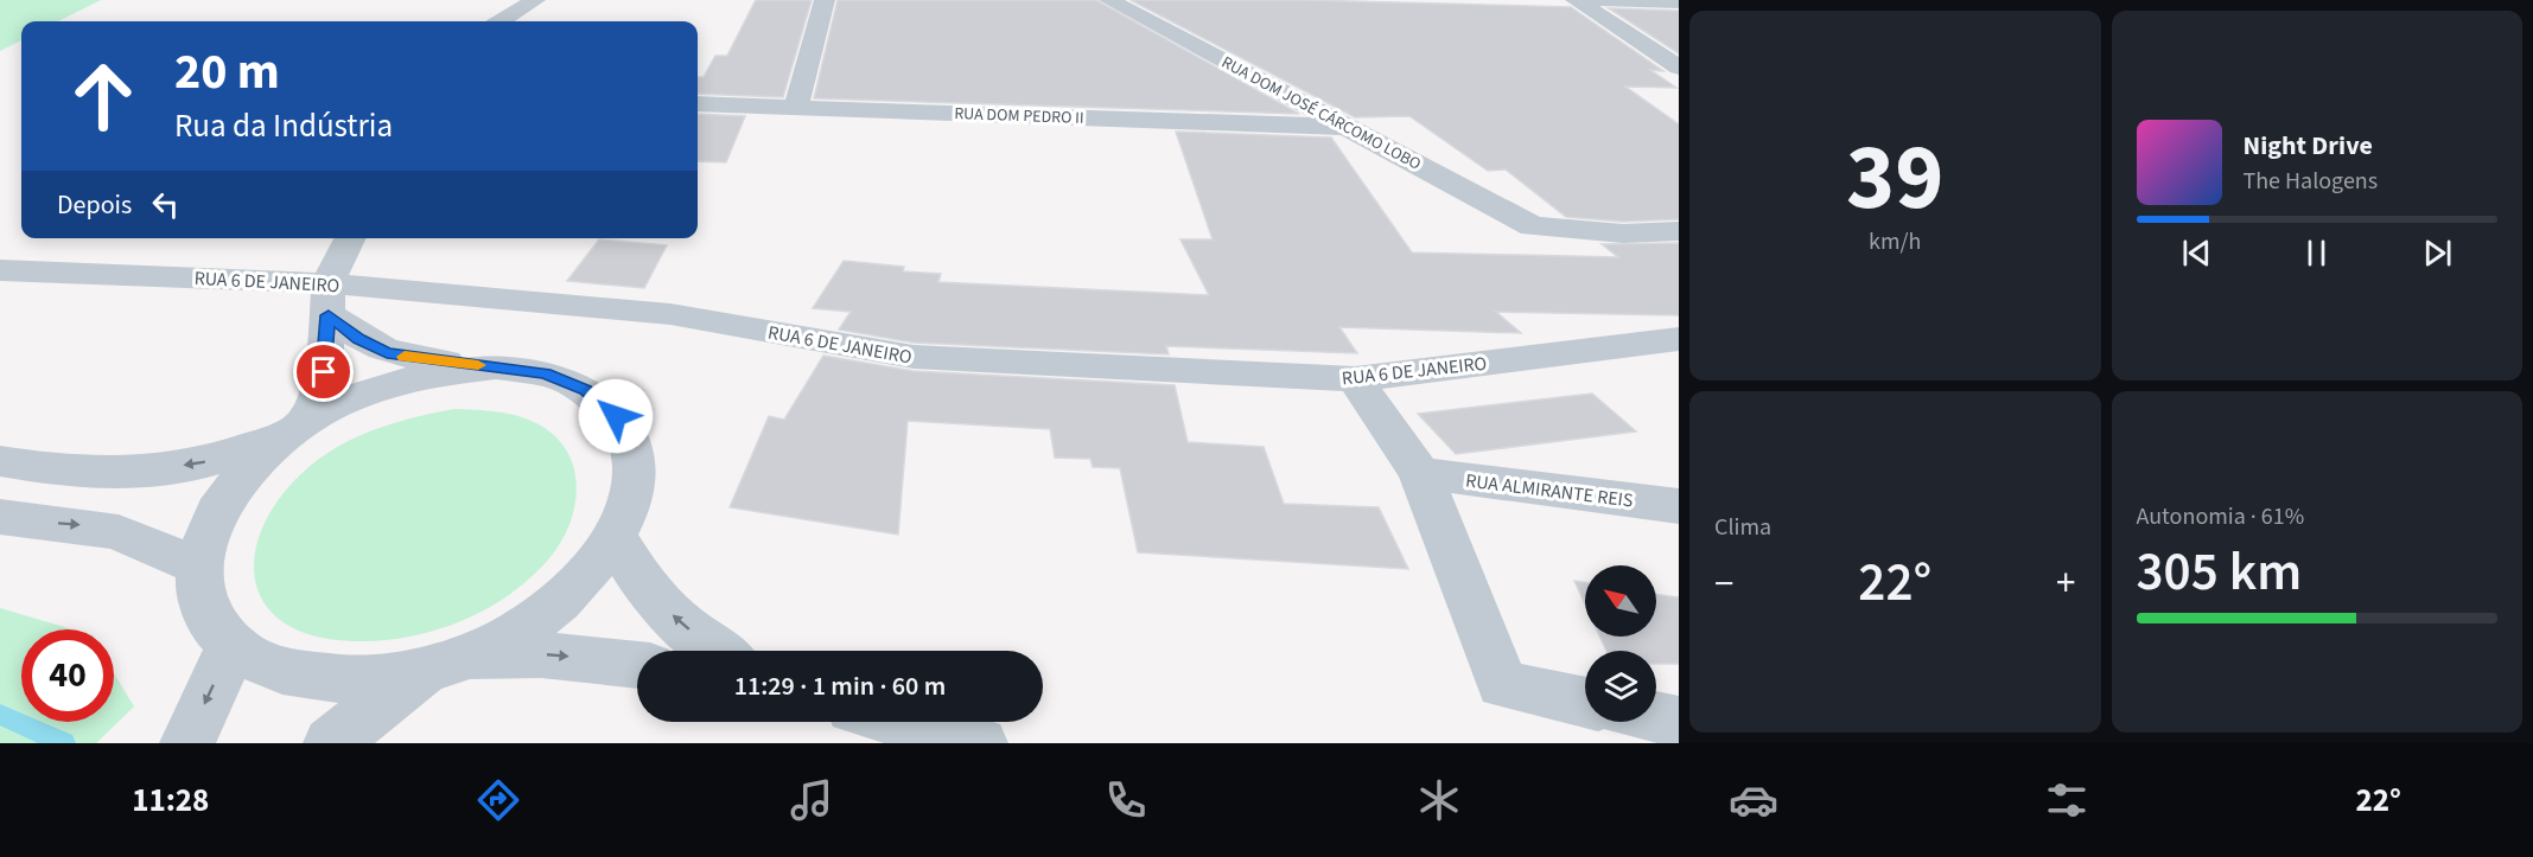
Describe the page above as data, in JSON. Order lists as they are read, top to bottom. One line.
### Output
{"streets":{"street":["RUA DOM JOSÉ CÁRCOMO LOBO","RUA DOM PEDRO II","RUA 6 DE JANEIRO","RUA ALMIRANTE REIS"]},"crossings":[["RUA DOM JOSÉ CÁRCOMO LOBO","RUA DOM PEDRO II"]],"north":"top left","page":{"tile":[["39","km/h"],"Clima",["Autonomia · 61%","305 km"]],"turn":["20 m","Rua da Indústria"],"song":["Night Drive","The Halogens"],"then":"Depois","heat":["−","22°","+"],"limit":"40","trip":"11:29 · 1 min · 60 m","tabs":["11:28","22°"]}}
